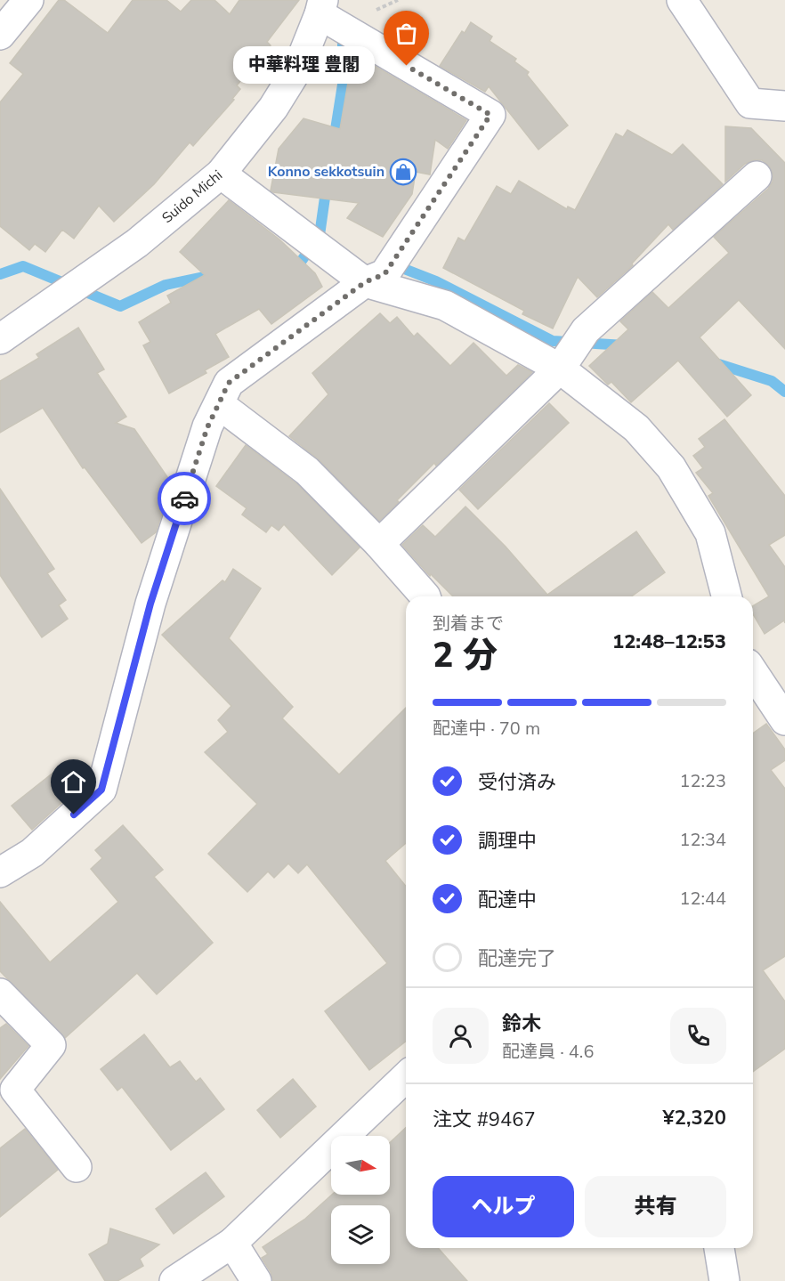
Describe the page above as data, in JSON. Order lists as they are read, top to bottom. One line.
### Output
{"streets":{"street":["Suido Michi"]},"places":{"other":["中華料理 豊閣"],"shop":["Konno sekkotsuin"]},"north":"right","page":{"bubble":"中華料理 豊閣","heading":["2 分","到着まで","12:48–12:53"],"panel":["鈴木","配達員 · 4.6","注文 #9467","¥2,320"],"bar":"配達中 · 70 m","list":[["受付済み","12:23"],["調理中","12:34"],["配達中","12:44"],"配達完了"],"buttons":["ヘルプ","共有"]}}
